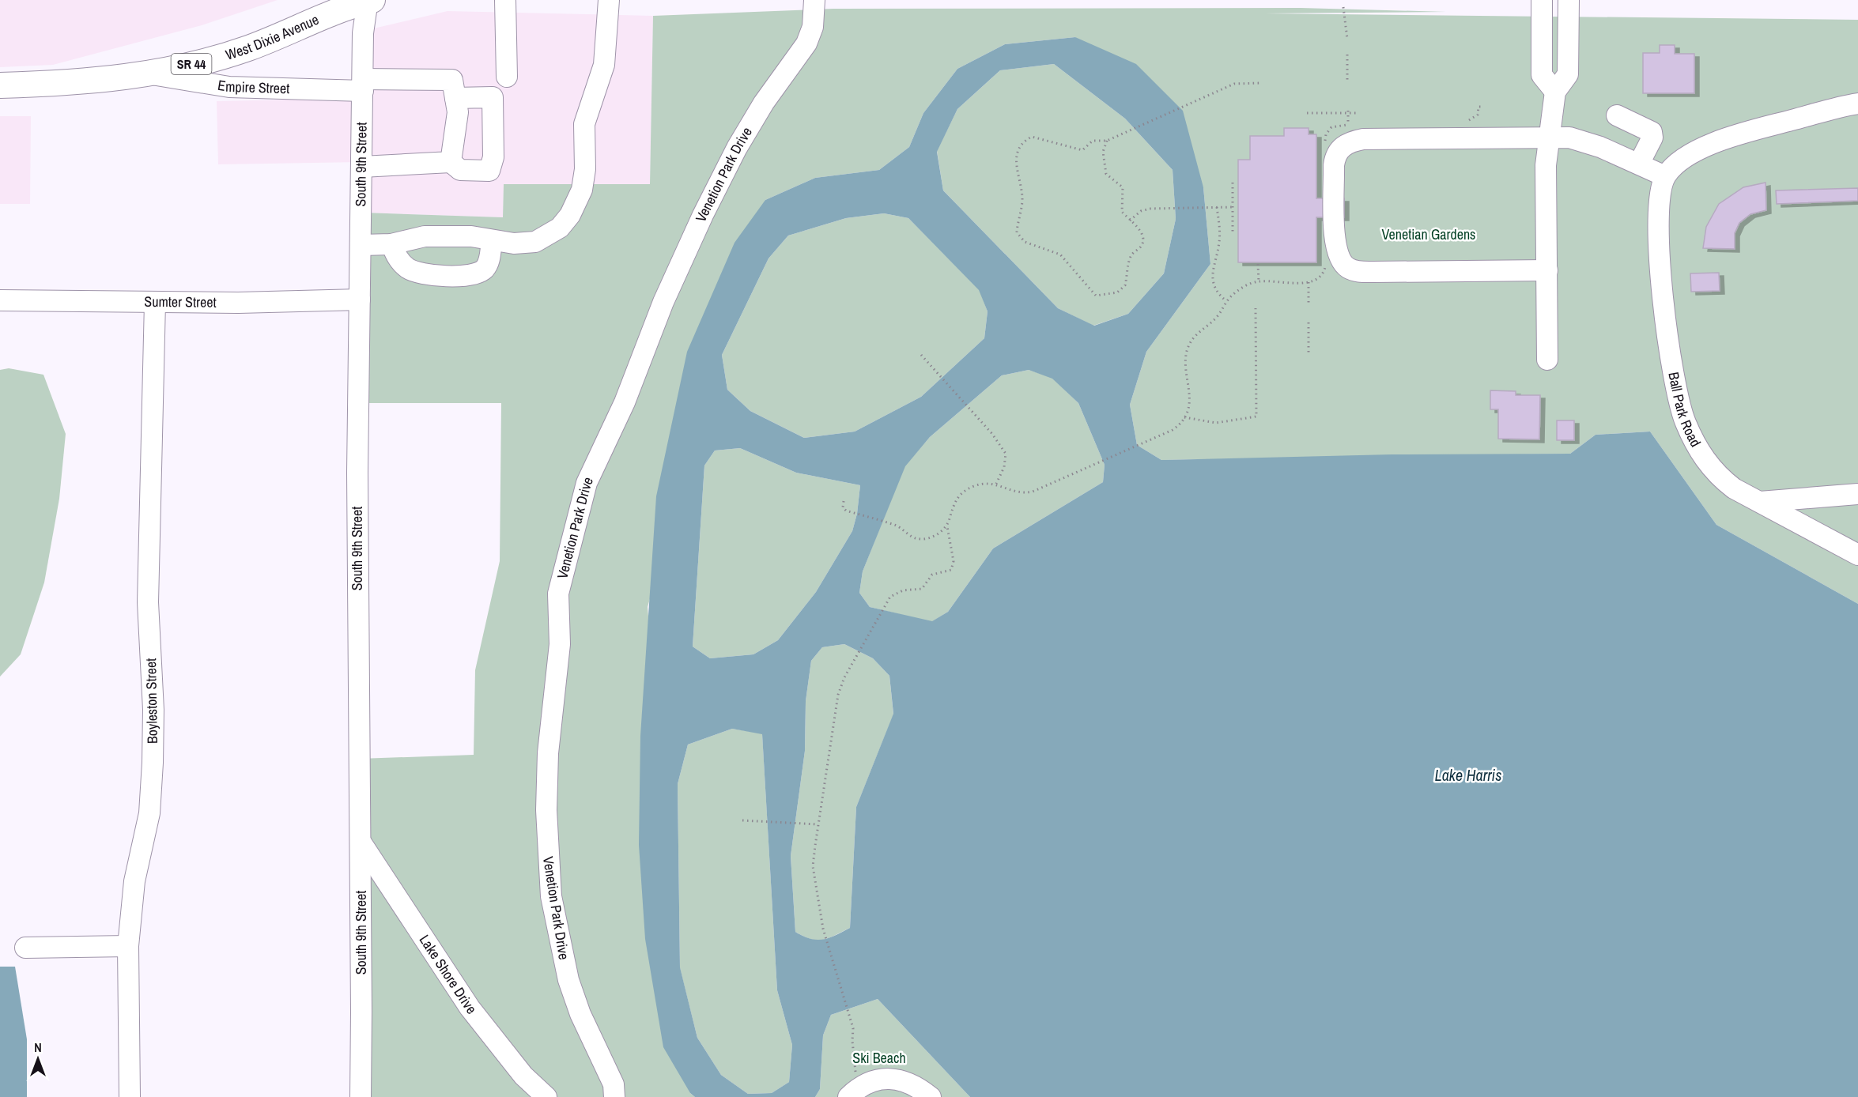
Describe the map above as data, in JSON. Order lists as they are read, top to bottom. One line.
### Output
{"streets":{"main road":["West Dixie Avenue","SR 44"],"street":["Empire Street","South 9th Street","Venetion Park Drive","Sumter Street","Ball Park Road","Boyleston Street","Lake Shore Drive"]},"crossings":[["West Dixie Avenue","Empire Street"],["West Dixie Avenue","South 9th Street"],["Empire Street","South 9th Street"],["South 9th Street","Sumter Street"],["South 9th Street","Lake Shore Drive"],["Sumter Street","Boyleston Street"]],"water":["Lake Harris"],"parks":["Venetian Gardens","Ski Beach"],"north":"top"}
